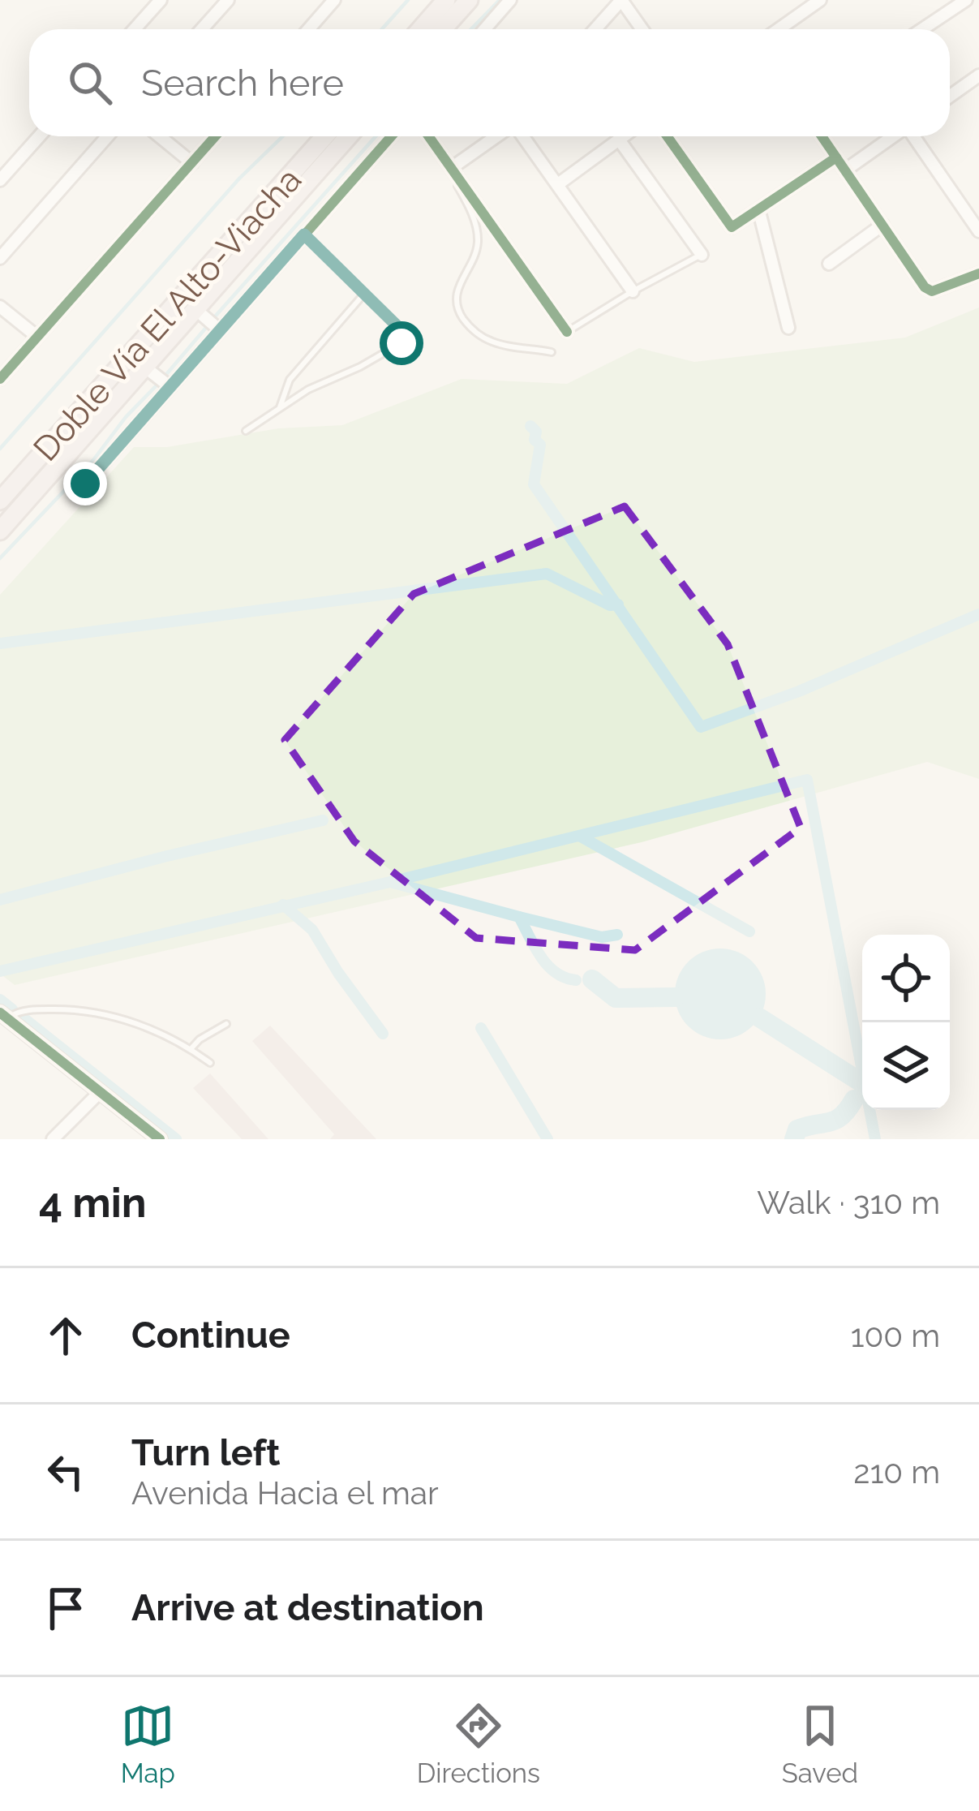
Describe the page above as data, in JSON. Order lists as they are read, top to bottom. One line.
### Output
{"streets":{"highway":["Doble Vía El Alto-Viacha"]},"page":{"search":"Search here","heading":["4 min","Walk · 310 m"],"list":[["Continue","100 m"],["Turn left","Avenida Hacia el mar","210 m"],"Arrive at destination"],"nav":["Map","Directions","Saved"]}}
